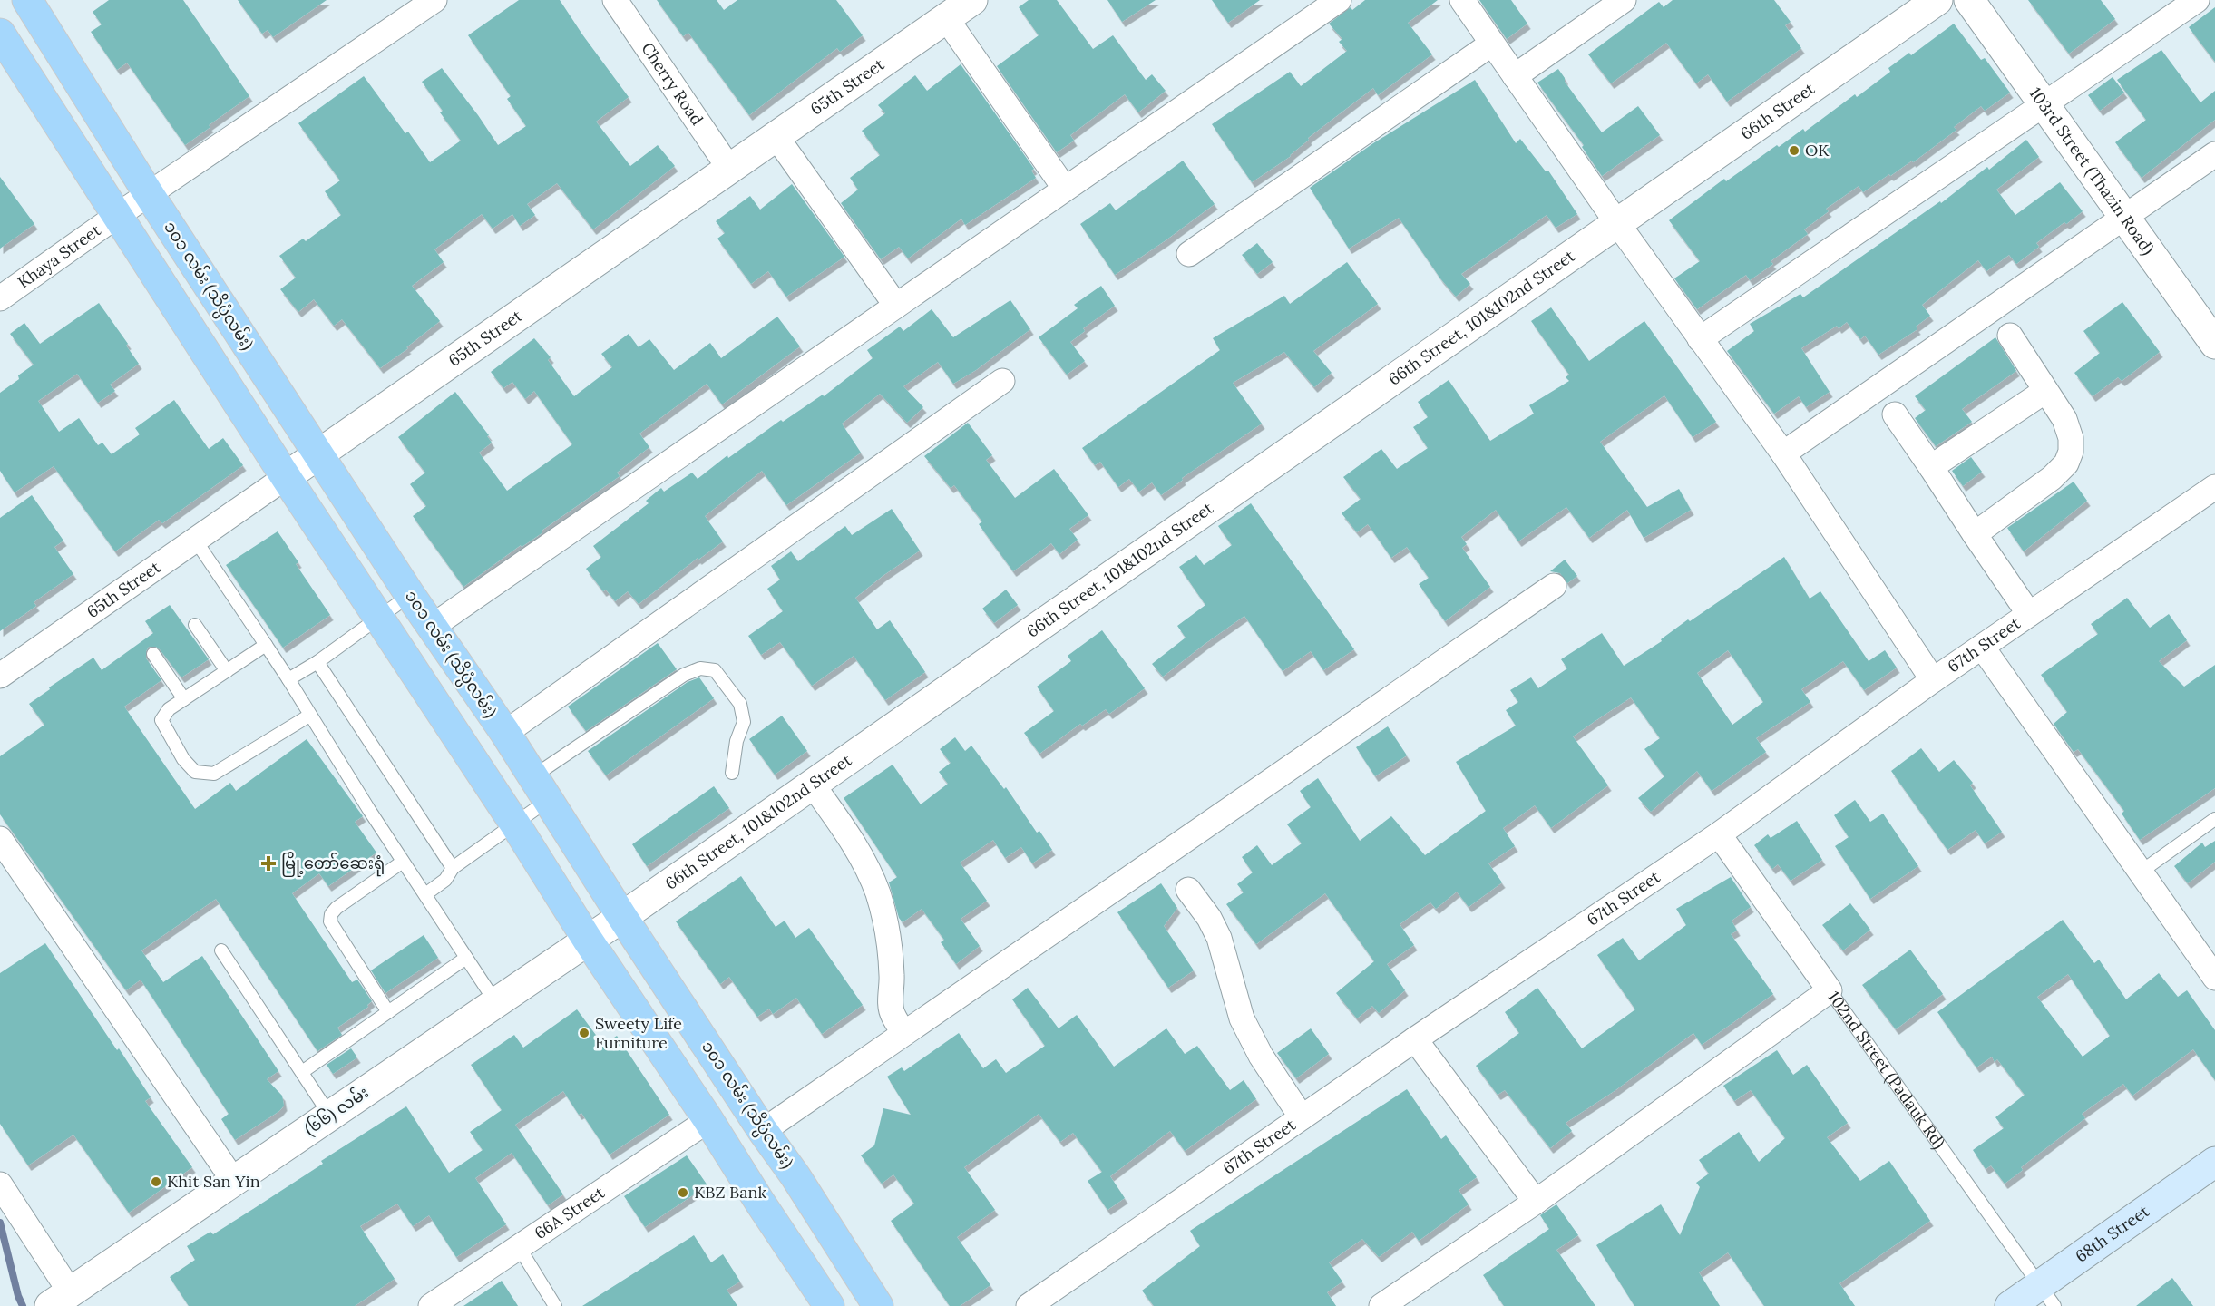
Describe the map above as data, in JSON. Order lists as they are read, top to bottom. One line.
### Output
{"streets":{"main road":["၁၀၁ လမ်း (သိပ္ပံလမ်း)","68th Street"],"street":["Cherry Road","65th Street","66th Street","103rd Street (Thazin Road)","Khaya Street","66th Street, 101&102nd Street","67th Street","102nd Street (Padauk Rd)","(၆၆) လမ်း","66A Street"]},"crossings":[["Cherry Road","65th Street"],["65th Street","၁၀၁ လမ်း (သိပ္ပံလမ်း)"],["66th Street","66th Street, 101&102nd Street"],["Khaya Street","၁၀၁ လမ်း (သိပ္ပံလမ်း)"],["၁၀၁ လမ်း (သိပ္ပံလမ်း)","66th Street, 101&102nd Street"],["၁၀၁ လမ်း (သိပ္ပံလမ်း)","(၆၆) လမ်း"],["66th Street, 101&102nd Street","(၆၆) လမ်း"],["67th Street","102nd Street (Padauk Rd)"],["102nd Street (Padauk Rd)","68th Street"]],"places":{"other":["OK","Sweety Life Furniture","Khit San Yin","KBZ Bank"],"health":["မြို့တော်ဆေးရုံ"]}}
